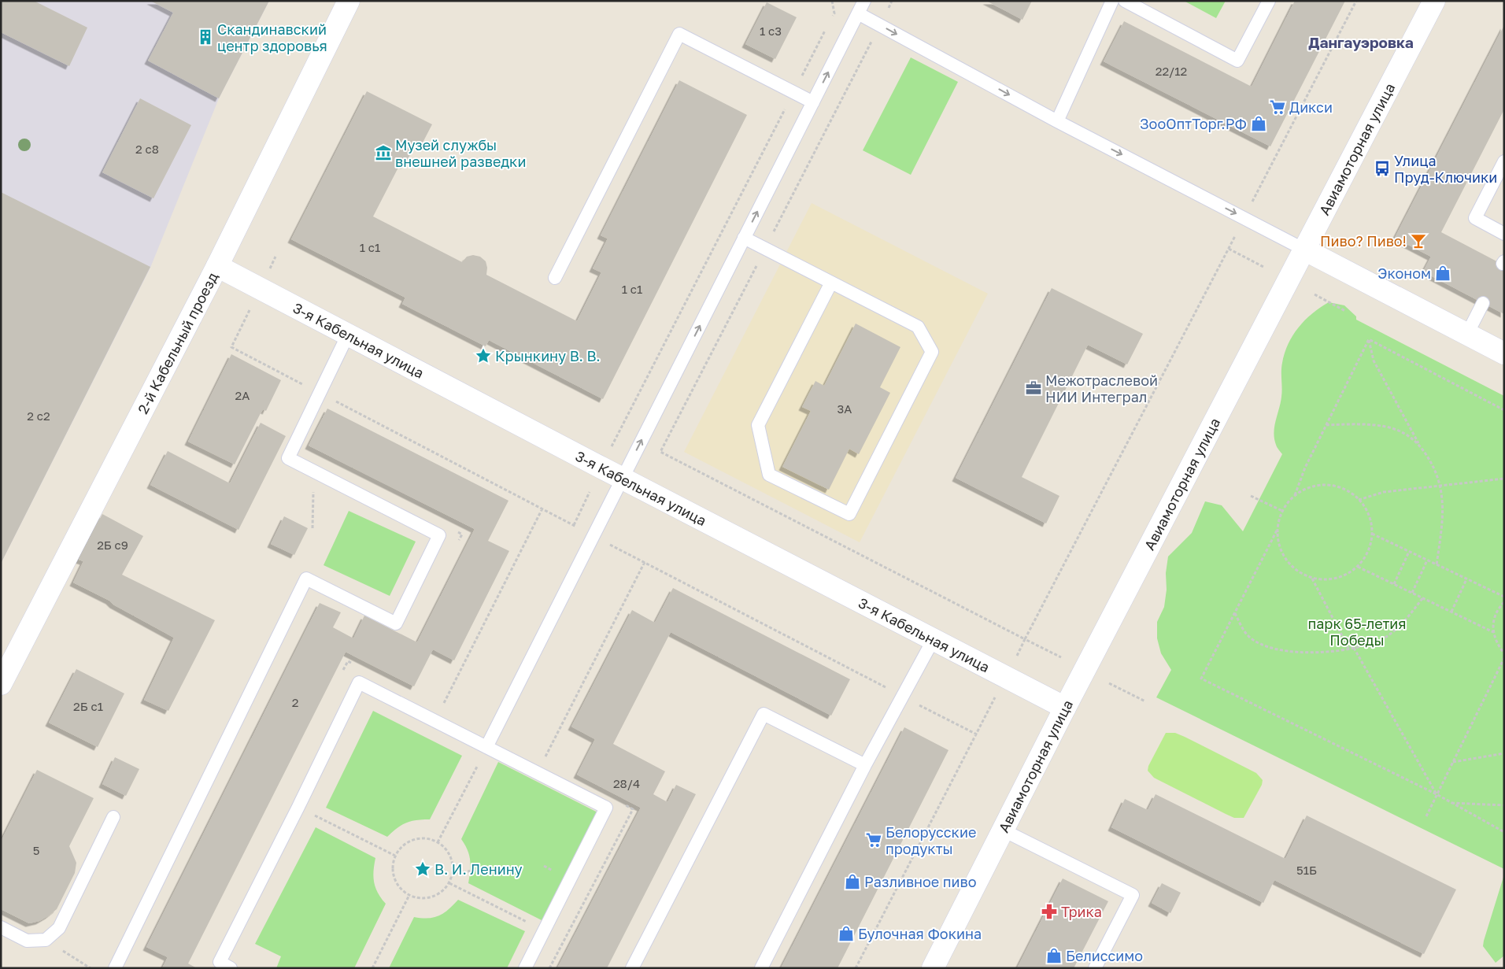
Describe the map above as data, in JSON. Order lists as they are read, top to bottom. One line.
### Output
{"streets":{"street":["Авиамоторная улица","3-я Кабельная улица","2-й Кабельный проезд"]},"crossings":[["Авиамоторная улица","3-я Кабельная улица"],["3-я Кабельная улица","2-й Кабельный проезд"]],"districts":["Дангауэровка"],"parks":["парк 65-летия Победы"],"places":{"building":["Скандинавский центр здоровья"],"supermarket":["Дикси","Белорусские продукты"],"shop":["ЗооОптТорг.РФ","Эконом","Разливное пиво","Булочная Фокина","Белиссимо"],"museum":["Музей службы внешней разведки"],"bus stop":["Улица Пруд-Ключики"],"bar":["Пиво? Пиво!"],"place":["Крынкину В. В.","В. И. Ленину"],"office":["Межотраслевой НИИ Интеграл"],"pharmacy":["Трика"]},"house_numbers":["1 с3","22/12","2 с8","1 с1","1 с1","2А","3А","2 с2","2Б с9","2","2Б с1","28/4","5","51Б"]}
